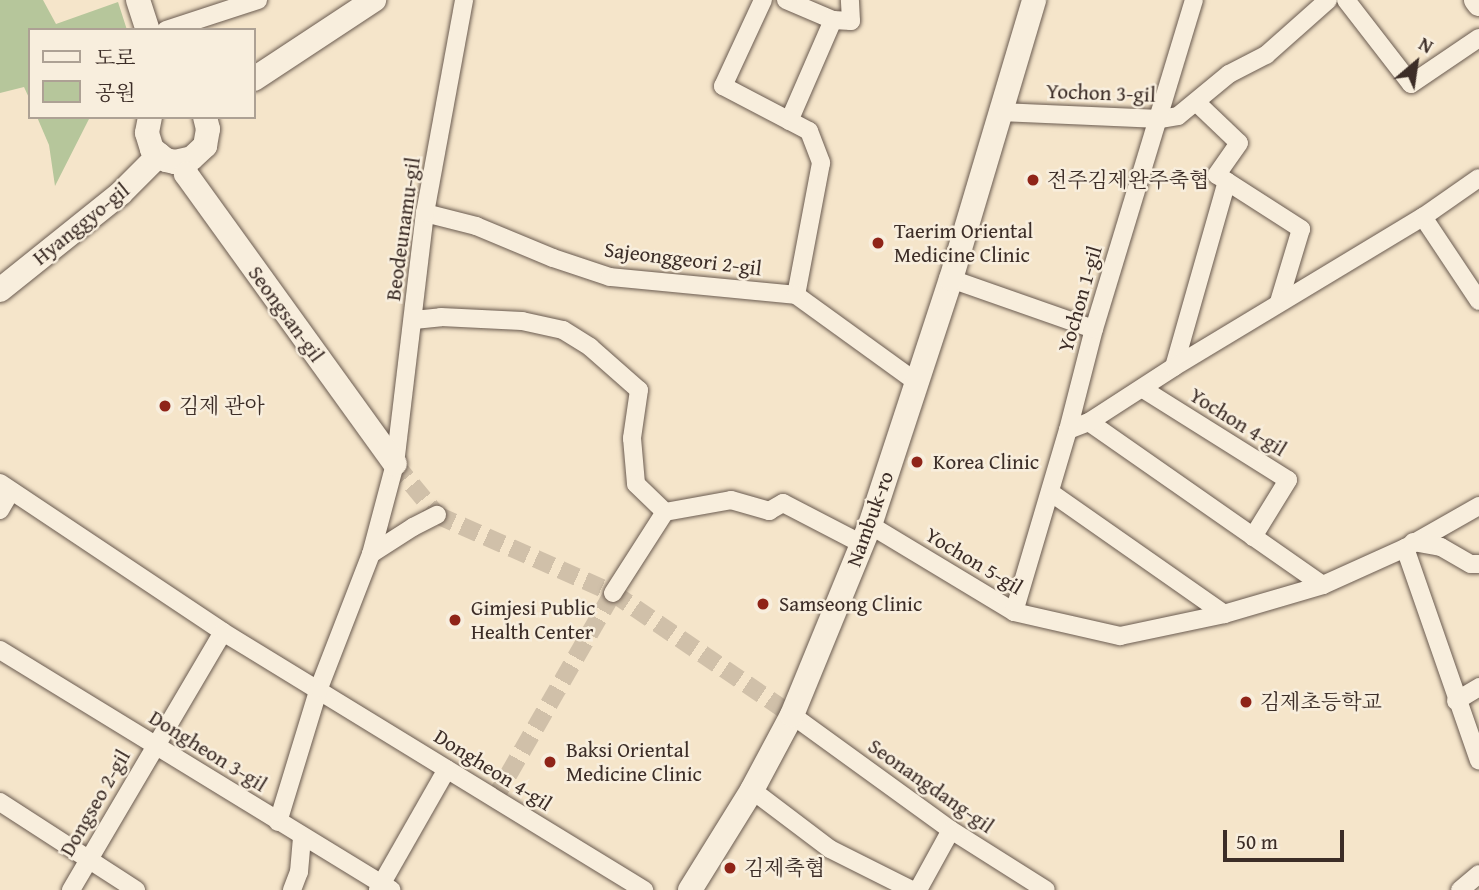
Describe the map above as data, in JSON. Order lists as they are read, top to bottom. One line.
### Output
{"streets":{"main road":["Hyanggyo-gil","Seongsan-gil","Nambuk-ro"],"street":["Yochon 3-gil","Beodeunamu-gil","Sajeonggeori 2-gil","Yochon 1-gil","Yochon 4-gil","Yochon 5-gil","Dongheon 3-gil","Dongheon 4-gil","Seonangdang-gil","Dongseo 2-gil"]},"crossings":[["Yochon 3-gil","Yochon 1-gil"],["Yochon 3-gil","Nambuk-ro"],["Beodeunamu-gil","Sajeonggeori 2-gil"],["Beodeunamu-gil","Seongsan-gil"],["Yochon 1-gil","Yochon 4-gil"],["Yochon 1-gil","Yochon 5-gil"],["Nambuk-ro","Yochon 5-gil"],["Nambuk-ro","Seonangdang-gil"],["Dongheon 3-gil","Dongseo 2-gil"],["Dongheon 4-gil","Dongseo 2-gil"]],"places":["전주김제완주축협","Taerim Oriental Medicine Clinic","김제 관아","Korea Clinic","Samseong Clinic","Gimjesi Public Health Center","김제초등학교","Baksi Oriental Medicine Clinic","김제축협"],"legend":["도로","공원"],"scale_bar":"50 m","north":"top right"}
